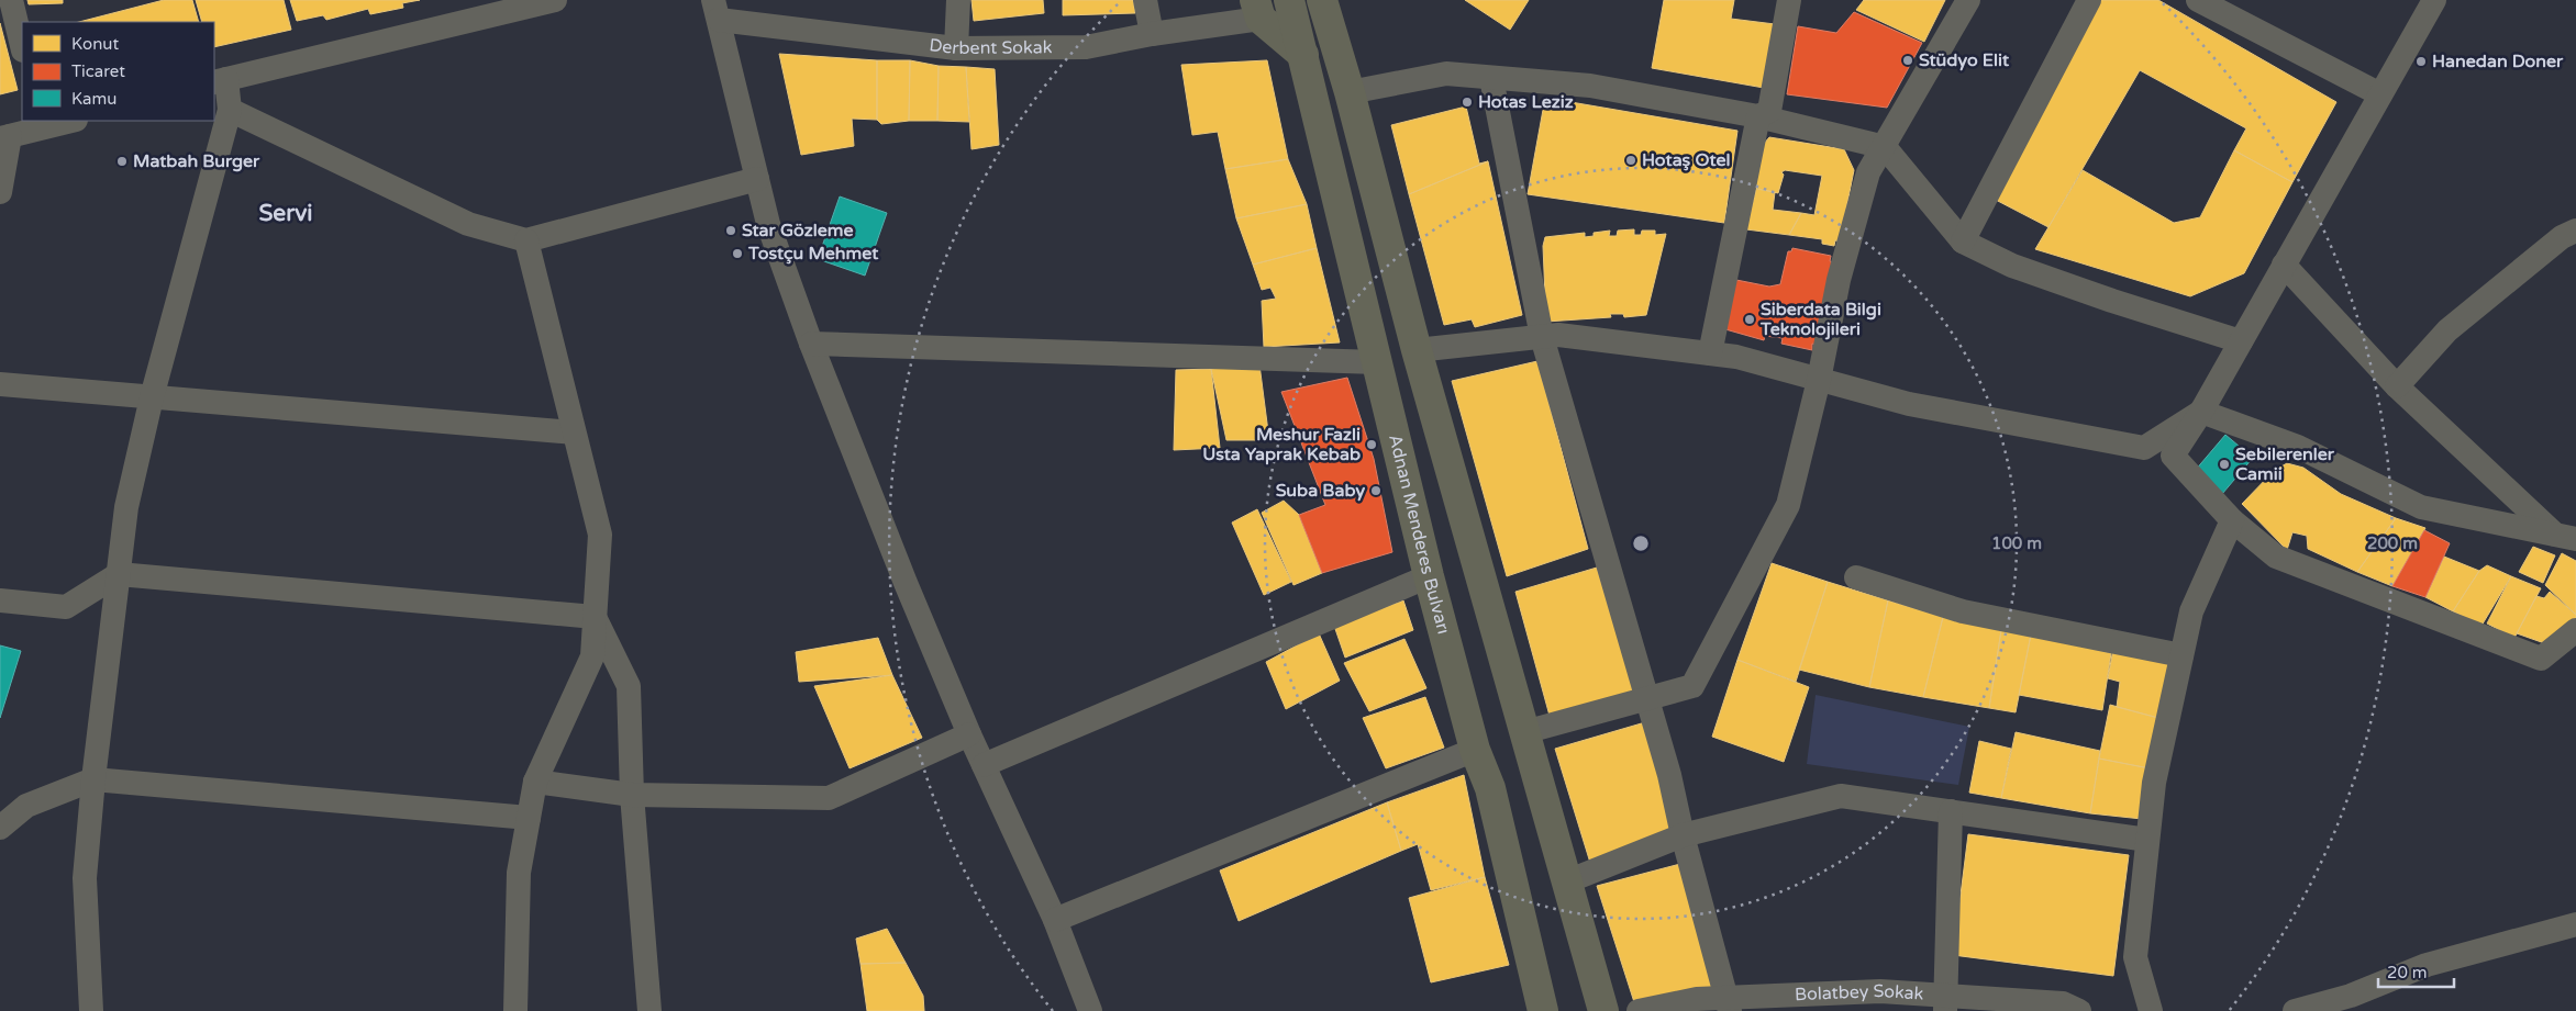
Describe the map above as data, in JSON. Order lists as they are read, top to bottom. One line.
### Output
{"streets":{"main road":["Adnan Menderes Bulvarı"],"street":["Derbent Sokak","Bolatbey Sokak"]},"districts":["Servi"],"places":["Stüdyo Elit","Hanedan Doner","Hotas Leziz","Hotaş Otel","Matbah Burger","Star Gözleme","Tostçu Mehmet","Siberdata Bilgi Teknolojileri","Meshur Fazli Usta Yaprak Kebab","Sebilerenler Camii","Suba Baby"],"legend":["Konut","Ticaret","Kamu"],"scale_bar":"20 m","rings":["100 m","200 m"]}
